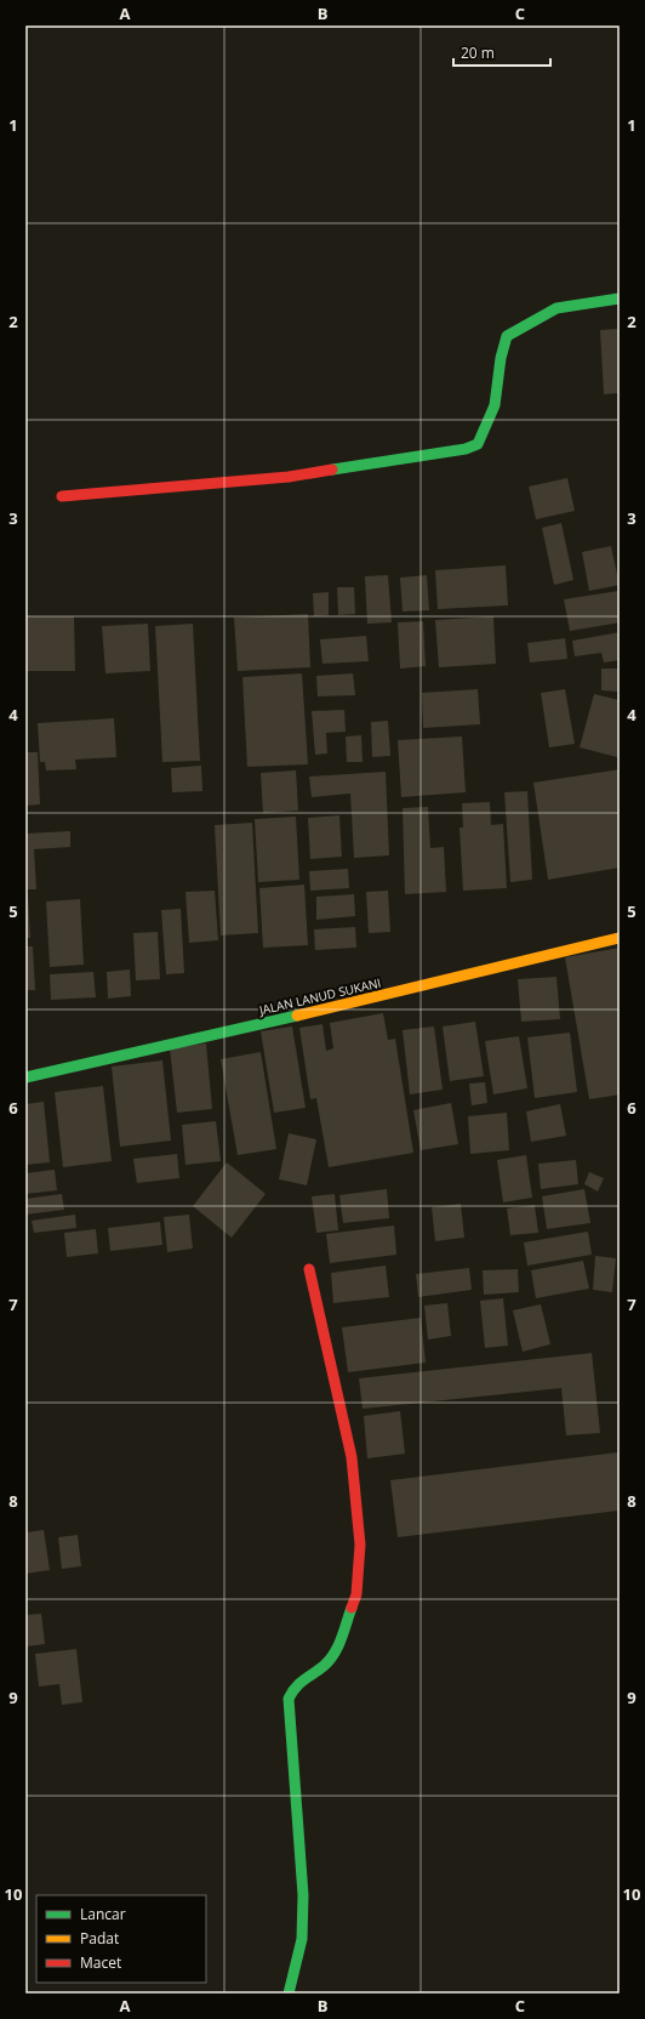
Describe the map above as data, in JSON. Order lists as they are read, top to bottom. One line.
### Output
{"streets":{"street":["JALAN LANUD SUKANI"]},"legend":["Lancar","Padat","Macet"],"scale_bar":"20 m","grid":{"columns":["A","B","C"],"rows":["1","2","3","4","5","6","7","8","9","10"]}}
